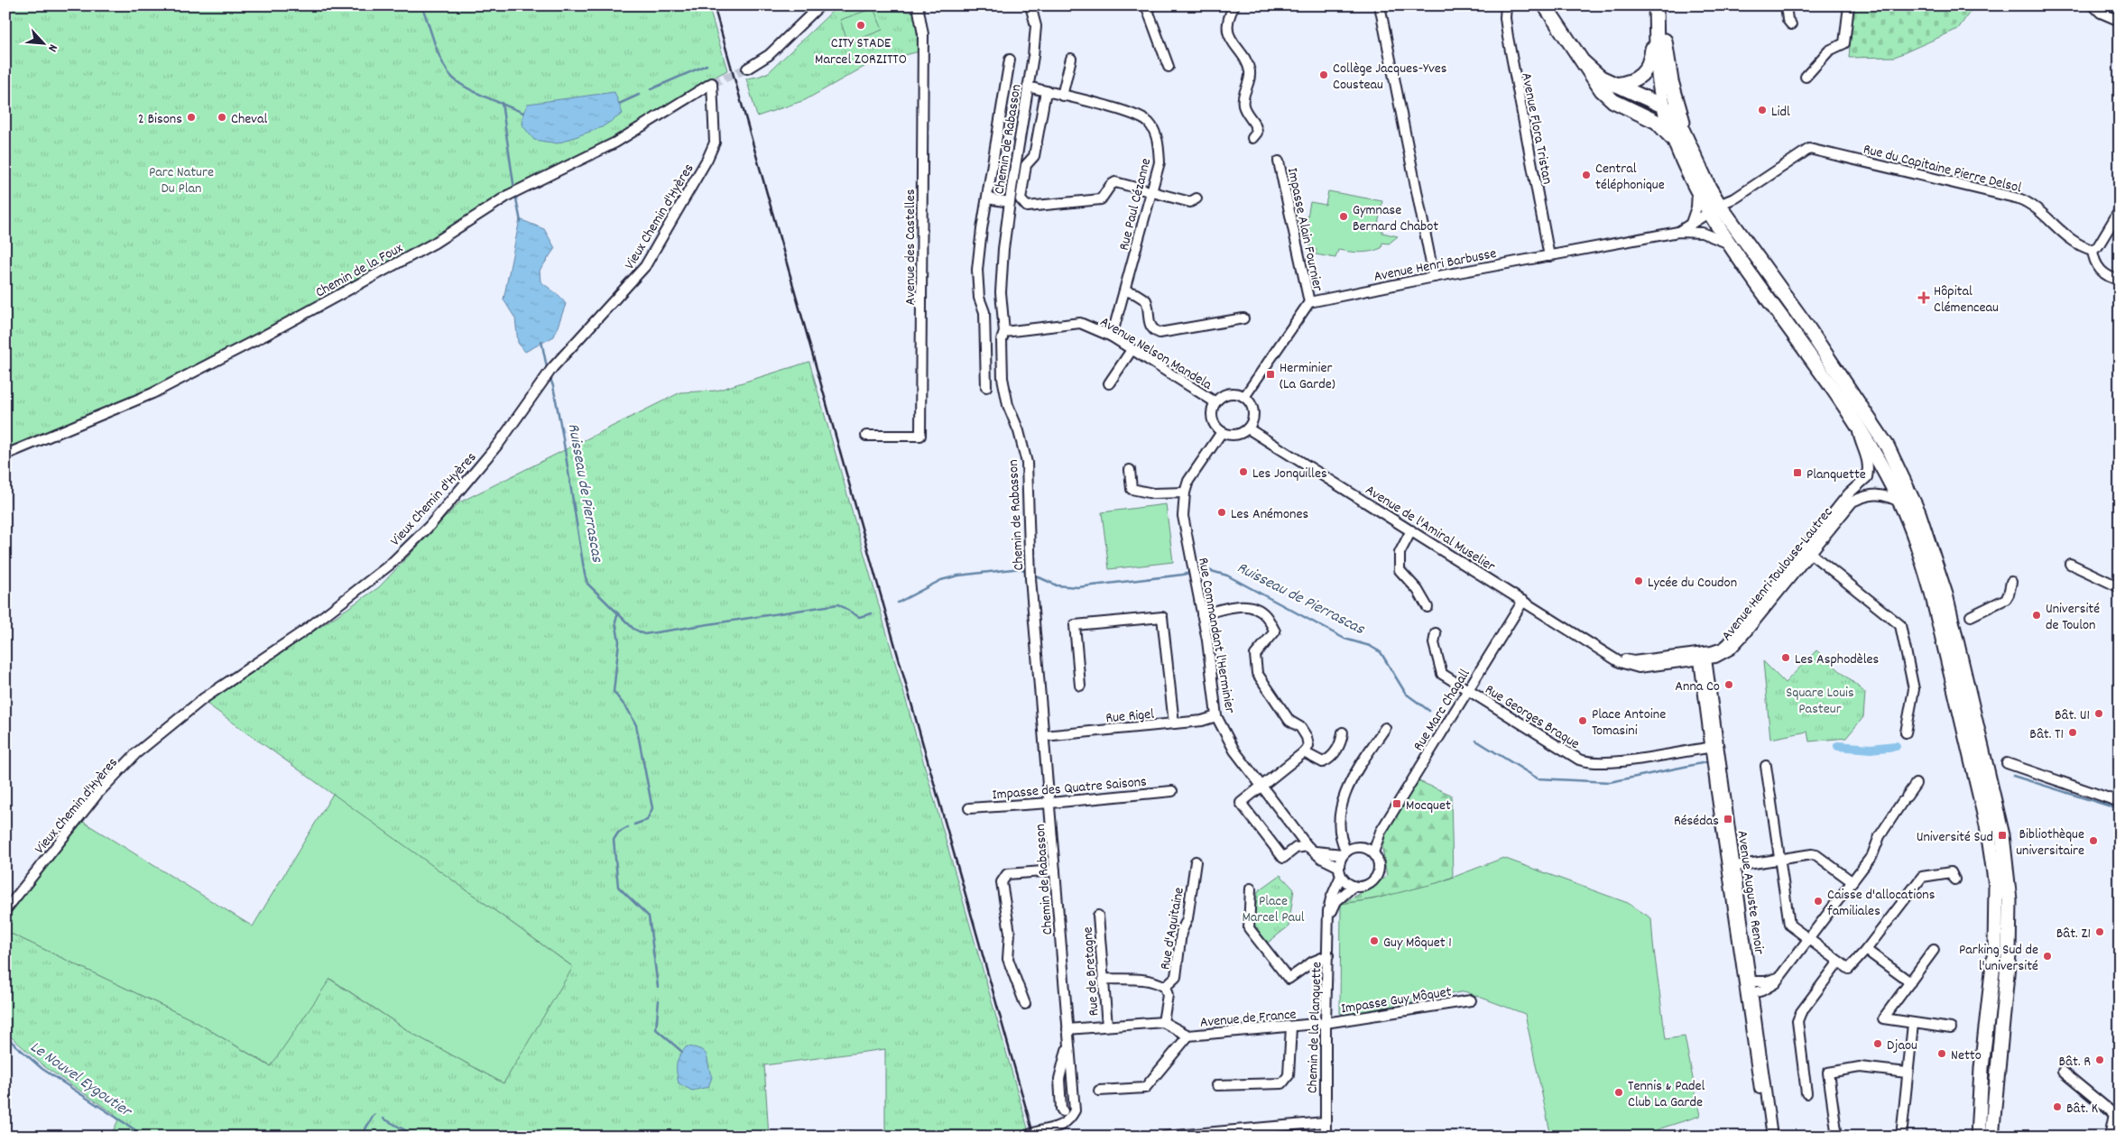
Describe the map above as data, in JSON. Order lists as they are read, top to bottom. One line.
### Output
{"streets":{"street":["Avenue Flora Tristan","Chemin de Rabasson","Rue du Capitaine Pierre Delsol","Rue Paul Cézanne","Vieux Chemin d'Hyères","Impasse Alain Fournier","Avenue des Castelles","Avenue Henri Barbusse","Chemin de la Foux","Avenue Nelson Mandela","Avenue de l'Amiral Muselier","Avenue Henri Toulouse-Lautrec","Rue Commandant l'Herminier","Rue Marc Chagall","Rue Rigel","Rue Georges Braque","Impasse des Quatre Saisons","Avenue Auguste Renoir","Rue d'Aquitaine","Rue de Bretagne","Impasse Guy Môquet","Avenue de France","Chemin de la Planquette"]},"crossings":[["Avenue Flora Tristan","Avenue Henri Barbusse"],["Chemin de Rabasson","Rue Paul Cézanne"],["Chemin de Rabasson","Avenue Nelson Mandela"],["Chemin de Rabasson","Rue Rigel"],["Chemin de Rabasson","Impasse des Quatre Saisons"],["Rue du Capitaine Pierre Delsol","Avenue Henri Barbusse"],["Rue Paul Cézanne","Avenue Nelson Mandela"],["Vieux Chemin d'Hyères","Chemin de la Foux"],["Impasse Alain Fournier","Avenue Henri Barbusse"],["Avenue Nelson Mandela","Avenue de l'Amiral Muselier"],["Avenue Nelson Mandela","Rue Commandant l'Herminier"],["Avenue de l'Amiral Muselier","Avenue Henri Toulouse-Lautrec"],["Avenue de l'Amiral Muselier","Rue Commandant l'Herminier"],["Avenue de l'Amiral Muselier","Rue Marc Chagall"],["Avenue de l'Amiral Muselier","Avenue Auguste Renoir"],["Avenue Henri Toulouse-Lautrec","Avenue Auguste Renoir"],["Rue Commandant l'Herminier","Rue Marc Chagall"],["Rue Commandant l'Herminier","Rue Rigel"],["Rue Commandant l'Herminier","Chemin de la Planquette"],["Rue Marc Chagall","Rue Georges Braque"],["Rue Marc Chagall","Chemin de la Planquette"],["Rue Georges Braque","Avenue Auguste Renoir"],["Rue d'Aquitaine","Avenue de France"],["Impasse Guy Môquet","Avenue de France"],["Impasse Guy Môquet","Chemin de la Planquette"],["Avenue de France","Chemin de la Planquette"]],"water":["Ruisseau de Pierrascas","Le Nouvel Eygoutier"],"parks":["Parc Nature Du Plan","Square Louis Pasteur","Place Marcel Paul"],"places":{"other":["CITY STADE Marcel ZORZITTO","Collège Jacques-Yves Cousteau","Lidl","2 Bisons","Cheval","Central téléphonique","Gymnase Bernard Chabot","Les Jonquilles","Les Anémones","Lycée du Coudon","Université de Toulon","Les Asphodèles","Anna Co","Bât. U1","Place Antoine Tomasini","Bât. T1","Bibliothèque universitaire","Caisse d'allocations familiales","Bât. Z1","Guy Môquet 1","Parking Sud de l'université","Djaou","Netto","Bât. R","Tennis & Padel Club La Garde","Bât. K"],"health":["Hôpital Clémenceau"],"transit":["Herminier (La Garde)","Planquette","Mocquet","Résédas","Université Sud"]},"north":"bottom right"}
